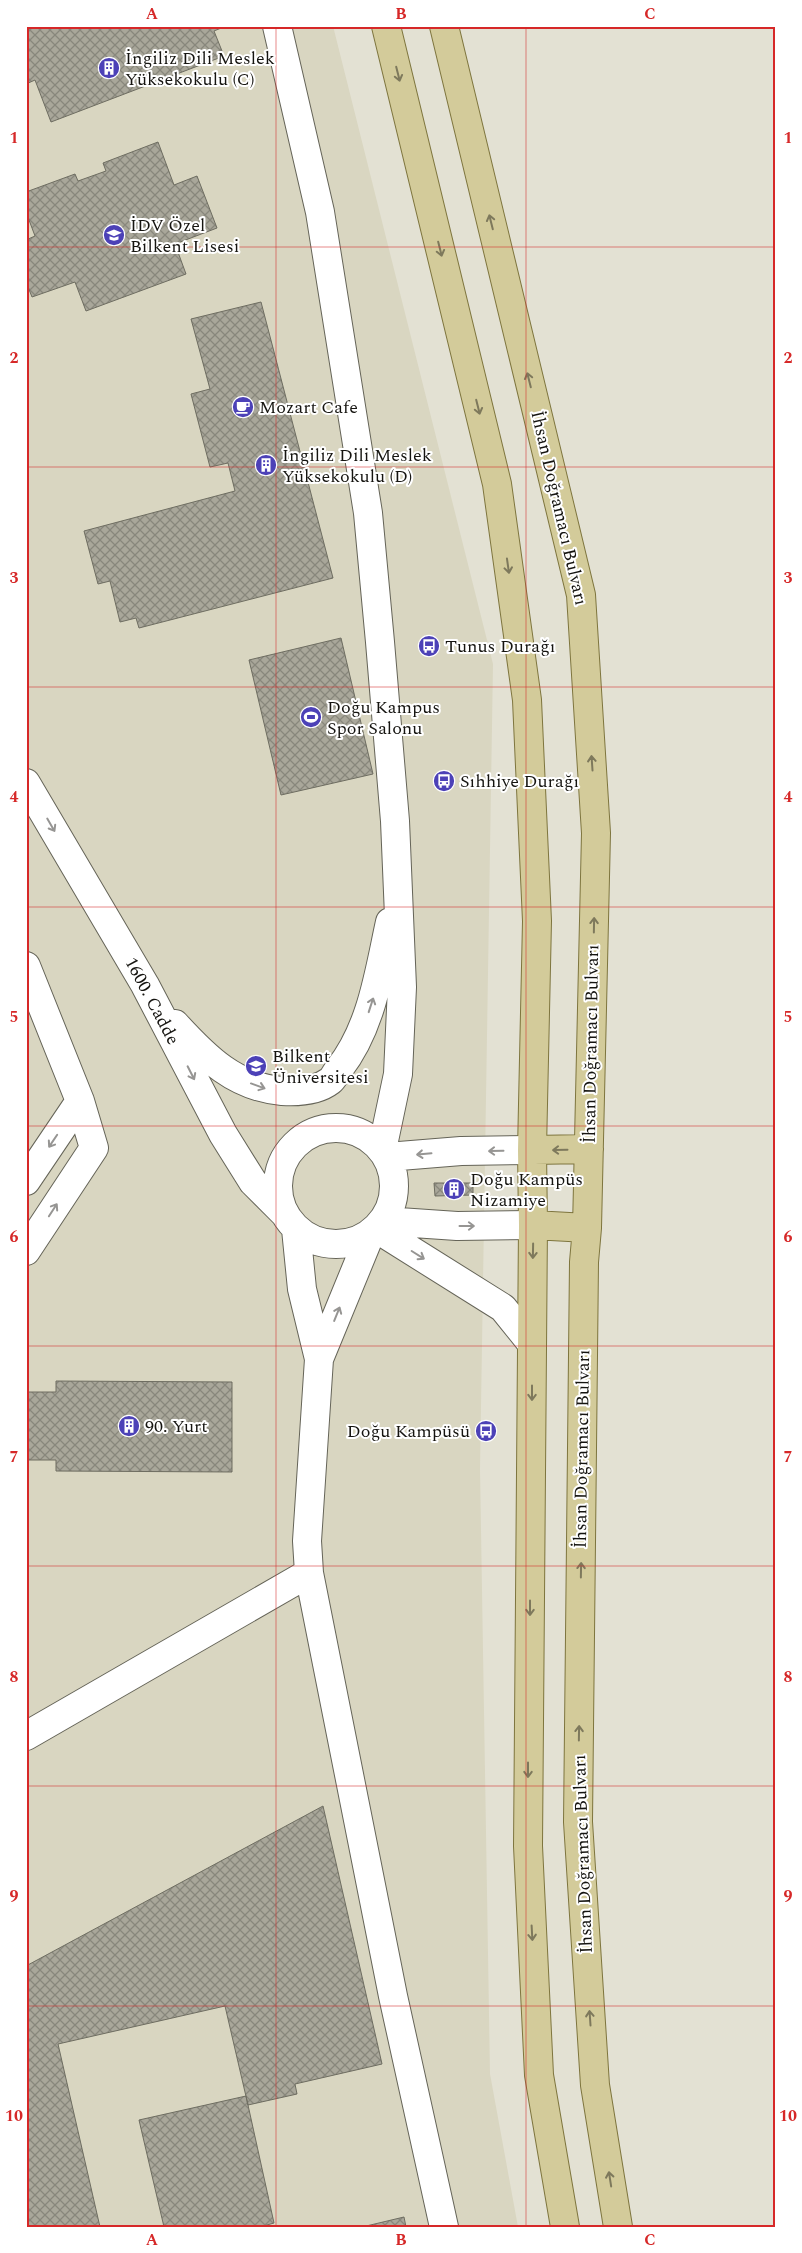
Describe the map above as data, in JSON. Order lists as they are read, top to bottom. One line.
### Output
{"streets":{"main road":["İhsan Doğramacı Bulvarı"],"street":["1600. Cadde"]},"places":{"building":["İngiliz Dili Meslek Yüksekokulu (C)","İngiliz Dili Meslek Yüksekokulu (D)","Doğu Kampüs Nizamiye","90. Yurt"],"school or university":["İDV Özel Bilkent Lisesi","Bilkent Üniversitesi"],"cafe":["Mozart Cafe"],"bus stop":["Tunus Durağı","Sıhhiye Durağı","Doğu Kampüsü"],"sports":["Doğu Kampus Spor Salonu"]},"grid":{"columns":["A","B","C"],"rows":["1","2","3","4","5","6","7","8","9","10"]}}
